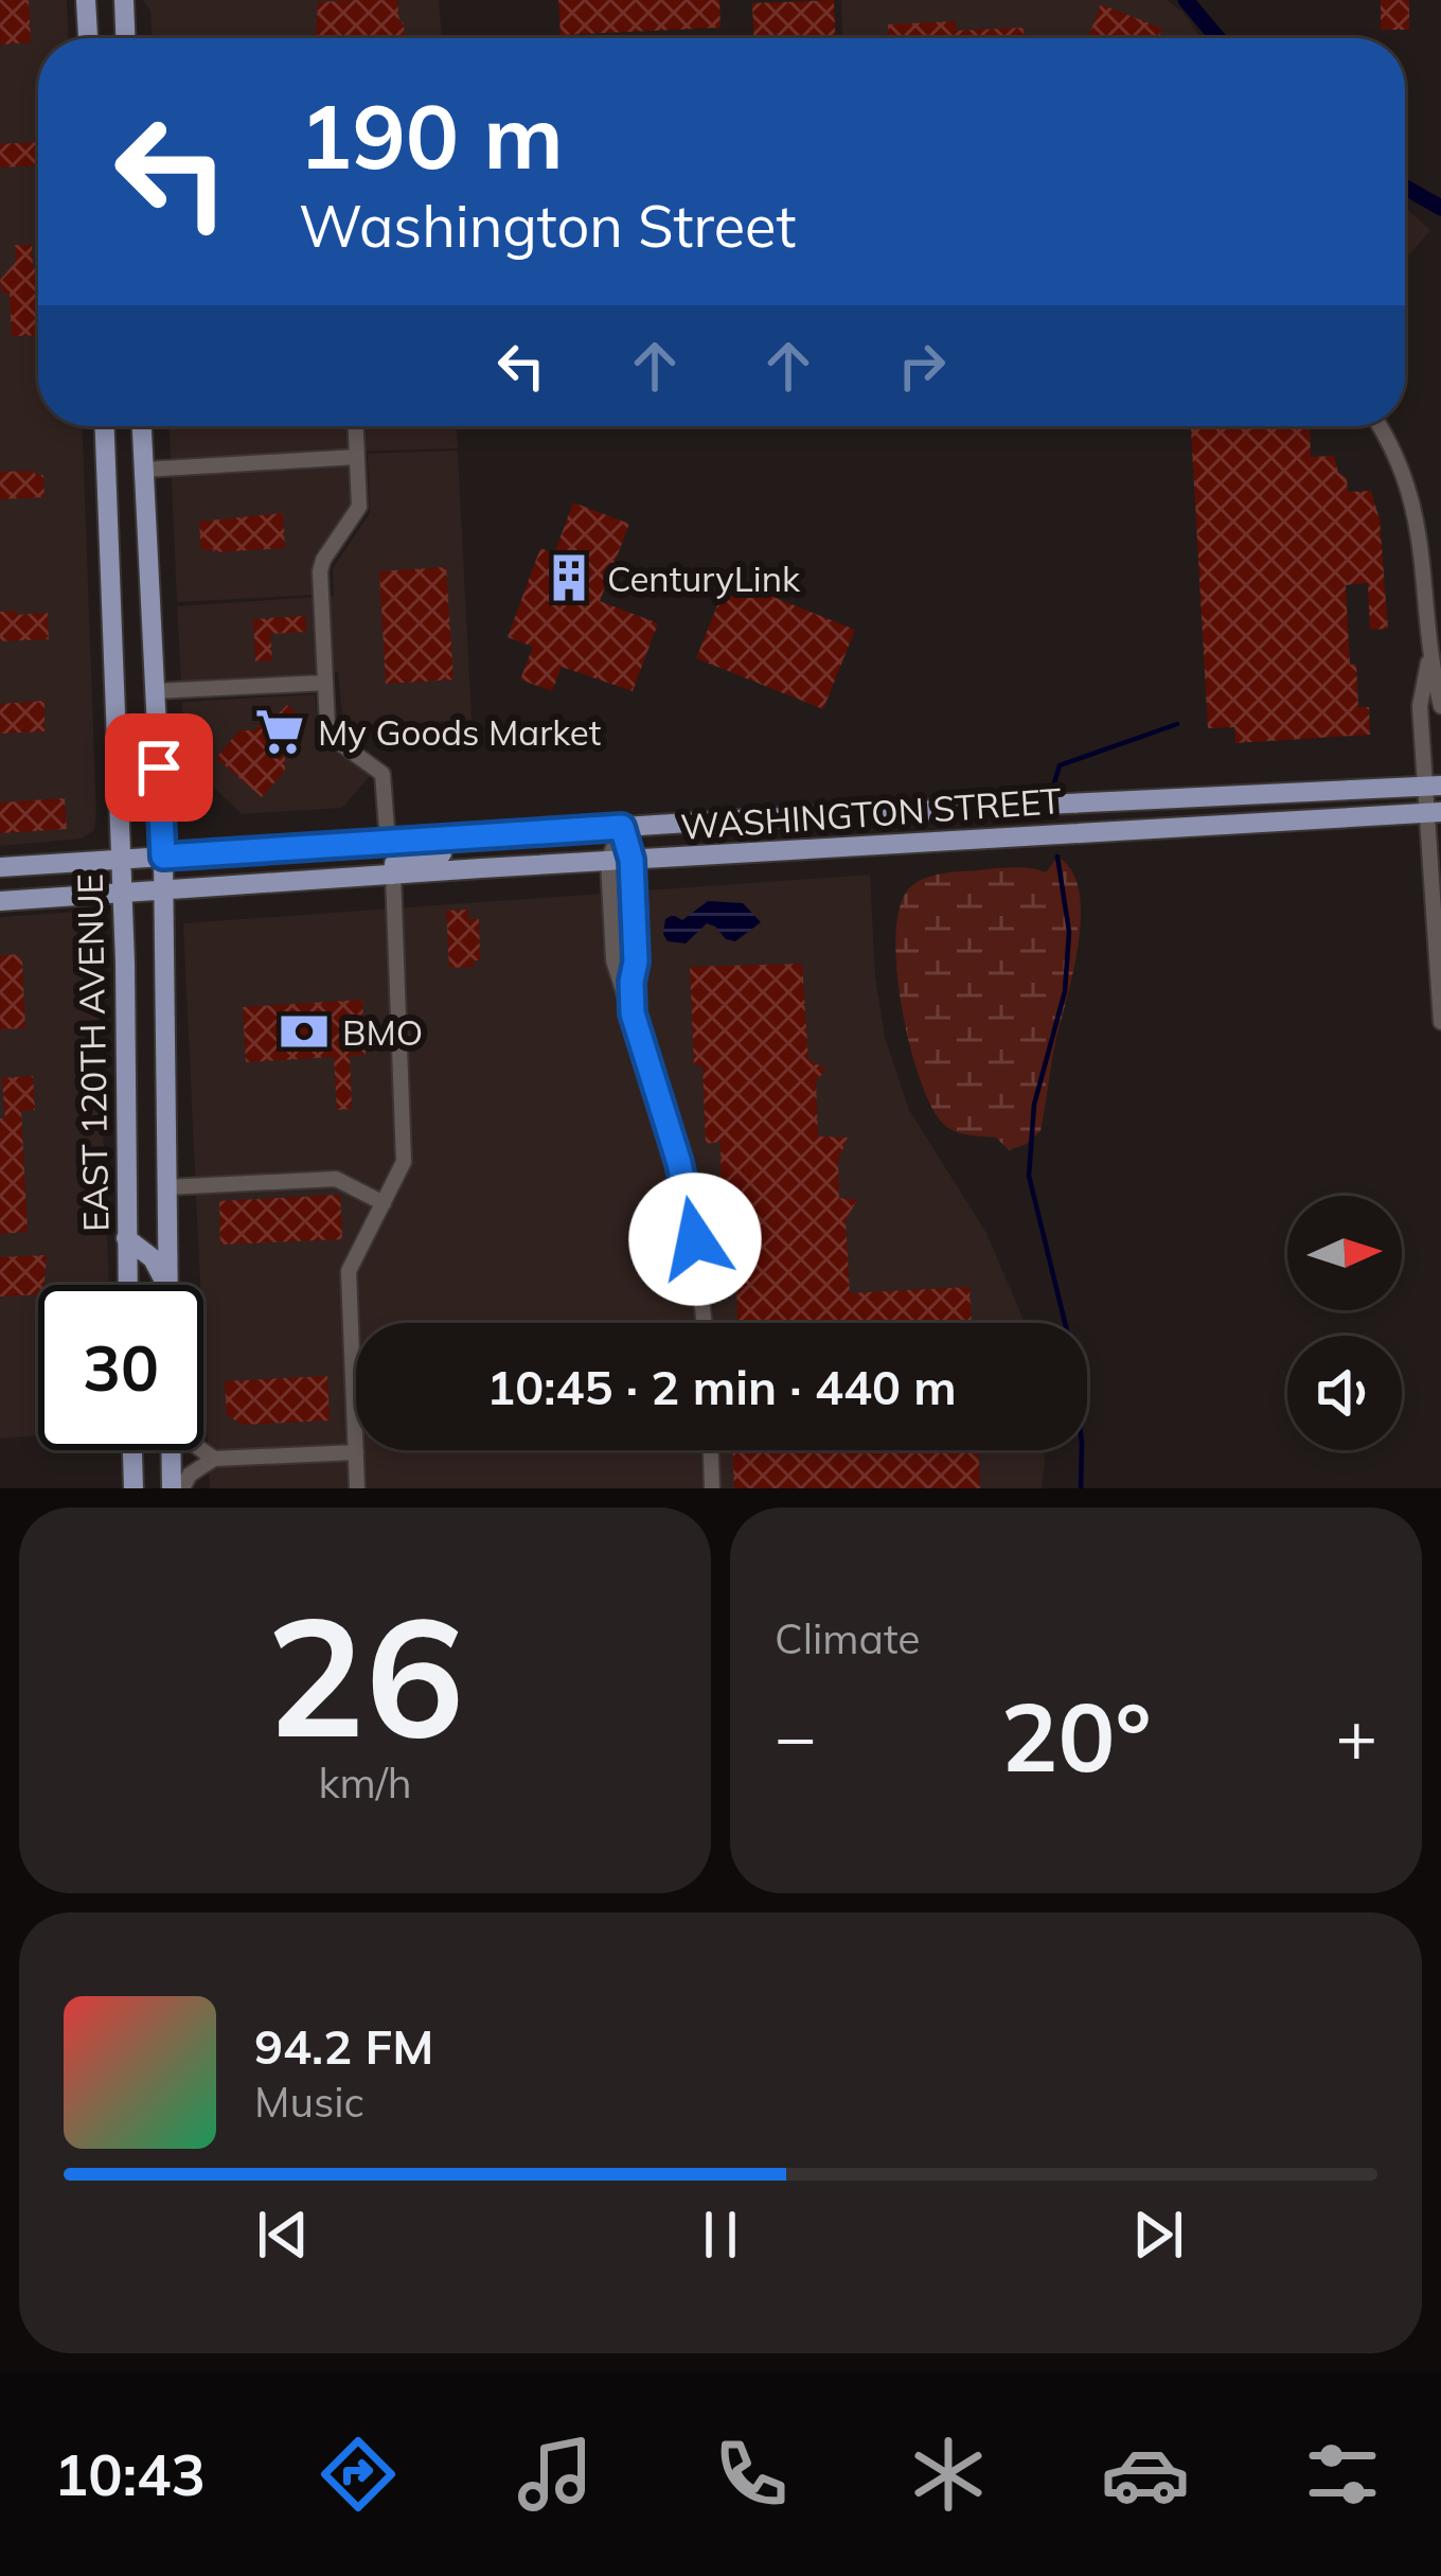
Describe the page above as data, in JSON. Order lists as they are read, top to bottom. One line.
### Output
{"streets":{"main road":["WASHINGTON STREET","EAST 120TH AVENUE"]},"crossings":[["WASHINGTON STREET","EAST 120TH AVENUE"]],"places":{"building":["CenturyLink"],"supermarket":["My Goods Market"],"bank":["BMO"]},"north":"right","page":{"turn":["190 m","Washington Street"],"limit":"30","trip":"10:45 · 2 min · 440 m","tile":[["26","km/h"],"Climate"],"heat":["−","20°","+"],"song":["94.2 FM","Music"],"tabs":"10:43"}}
